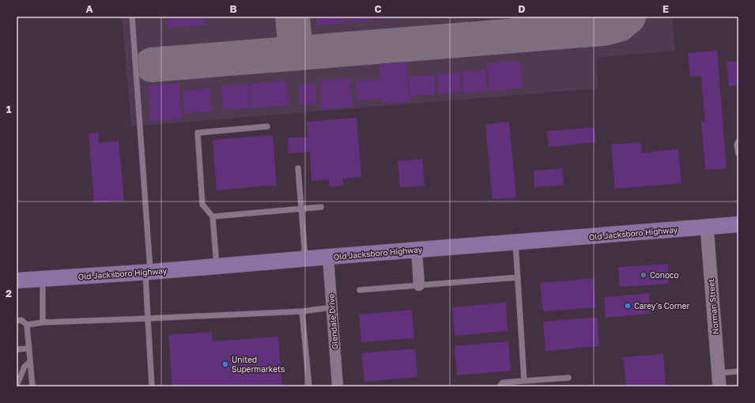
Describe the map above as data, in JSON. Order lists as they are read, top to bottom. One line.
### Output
{"streets":{"main road":["Old Jacksboro Highway"],"street":["Norman Street","Glendale Drive"]},"crossings":[["Old Jacksboro Highway","Norman Street"],["Old Jacksboro Highway","Glendale Drive"]],"places":["Conoco","Carey's Corner","United Supermarkets"],"grid":{"columns":["A","B","C","D","E"],"rows":["1","2"]}}
